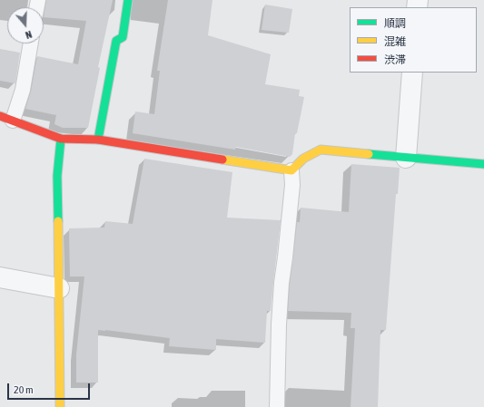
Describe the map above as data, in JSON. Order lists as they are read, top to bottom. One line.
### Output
{"legend":["順調","混雑","渋滞"],"scale_bar":"20 m","north":"bottom"}
